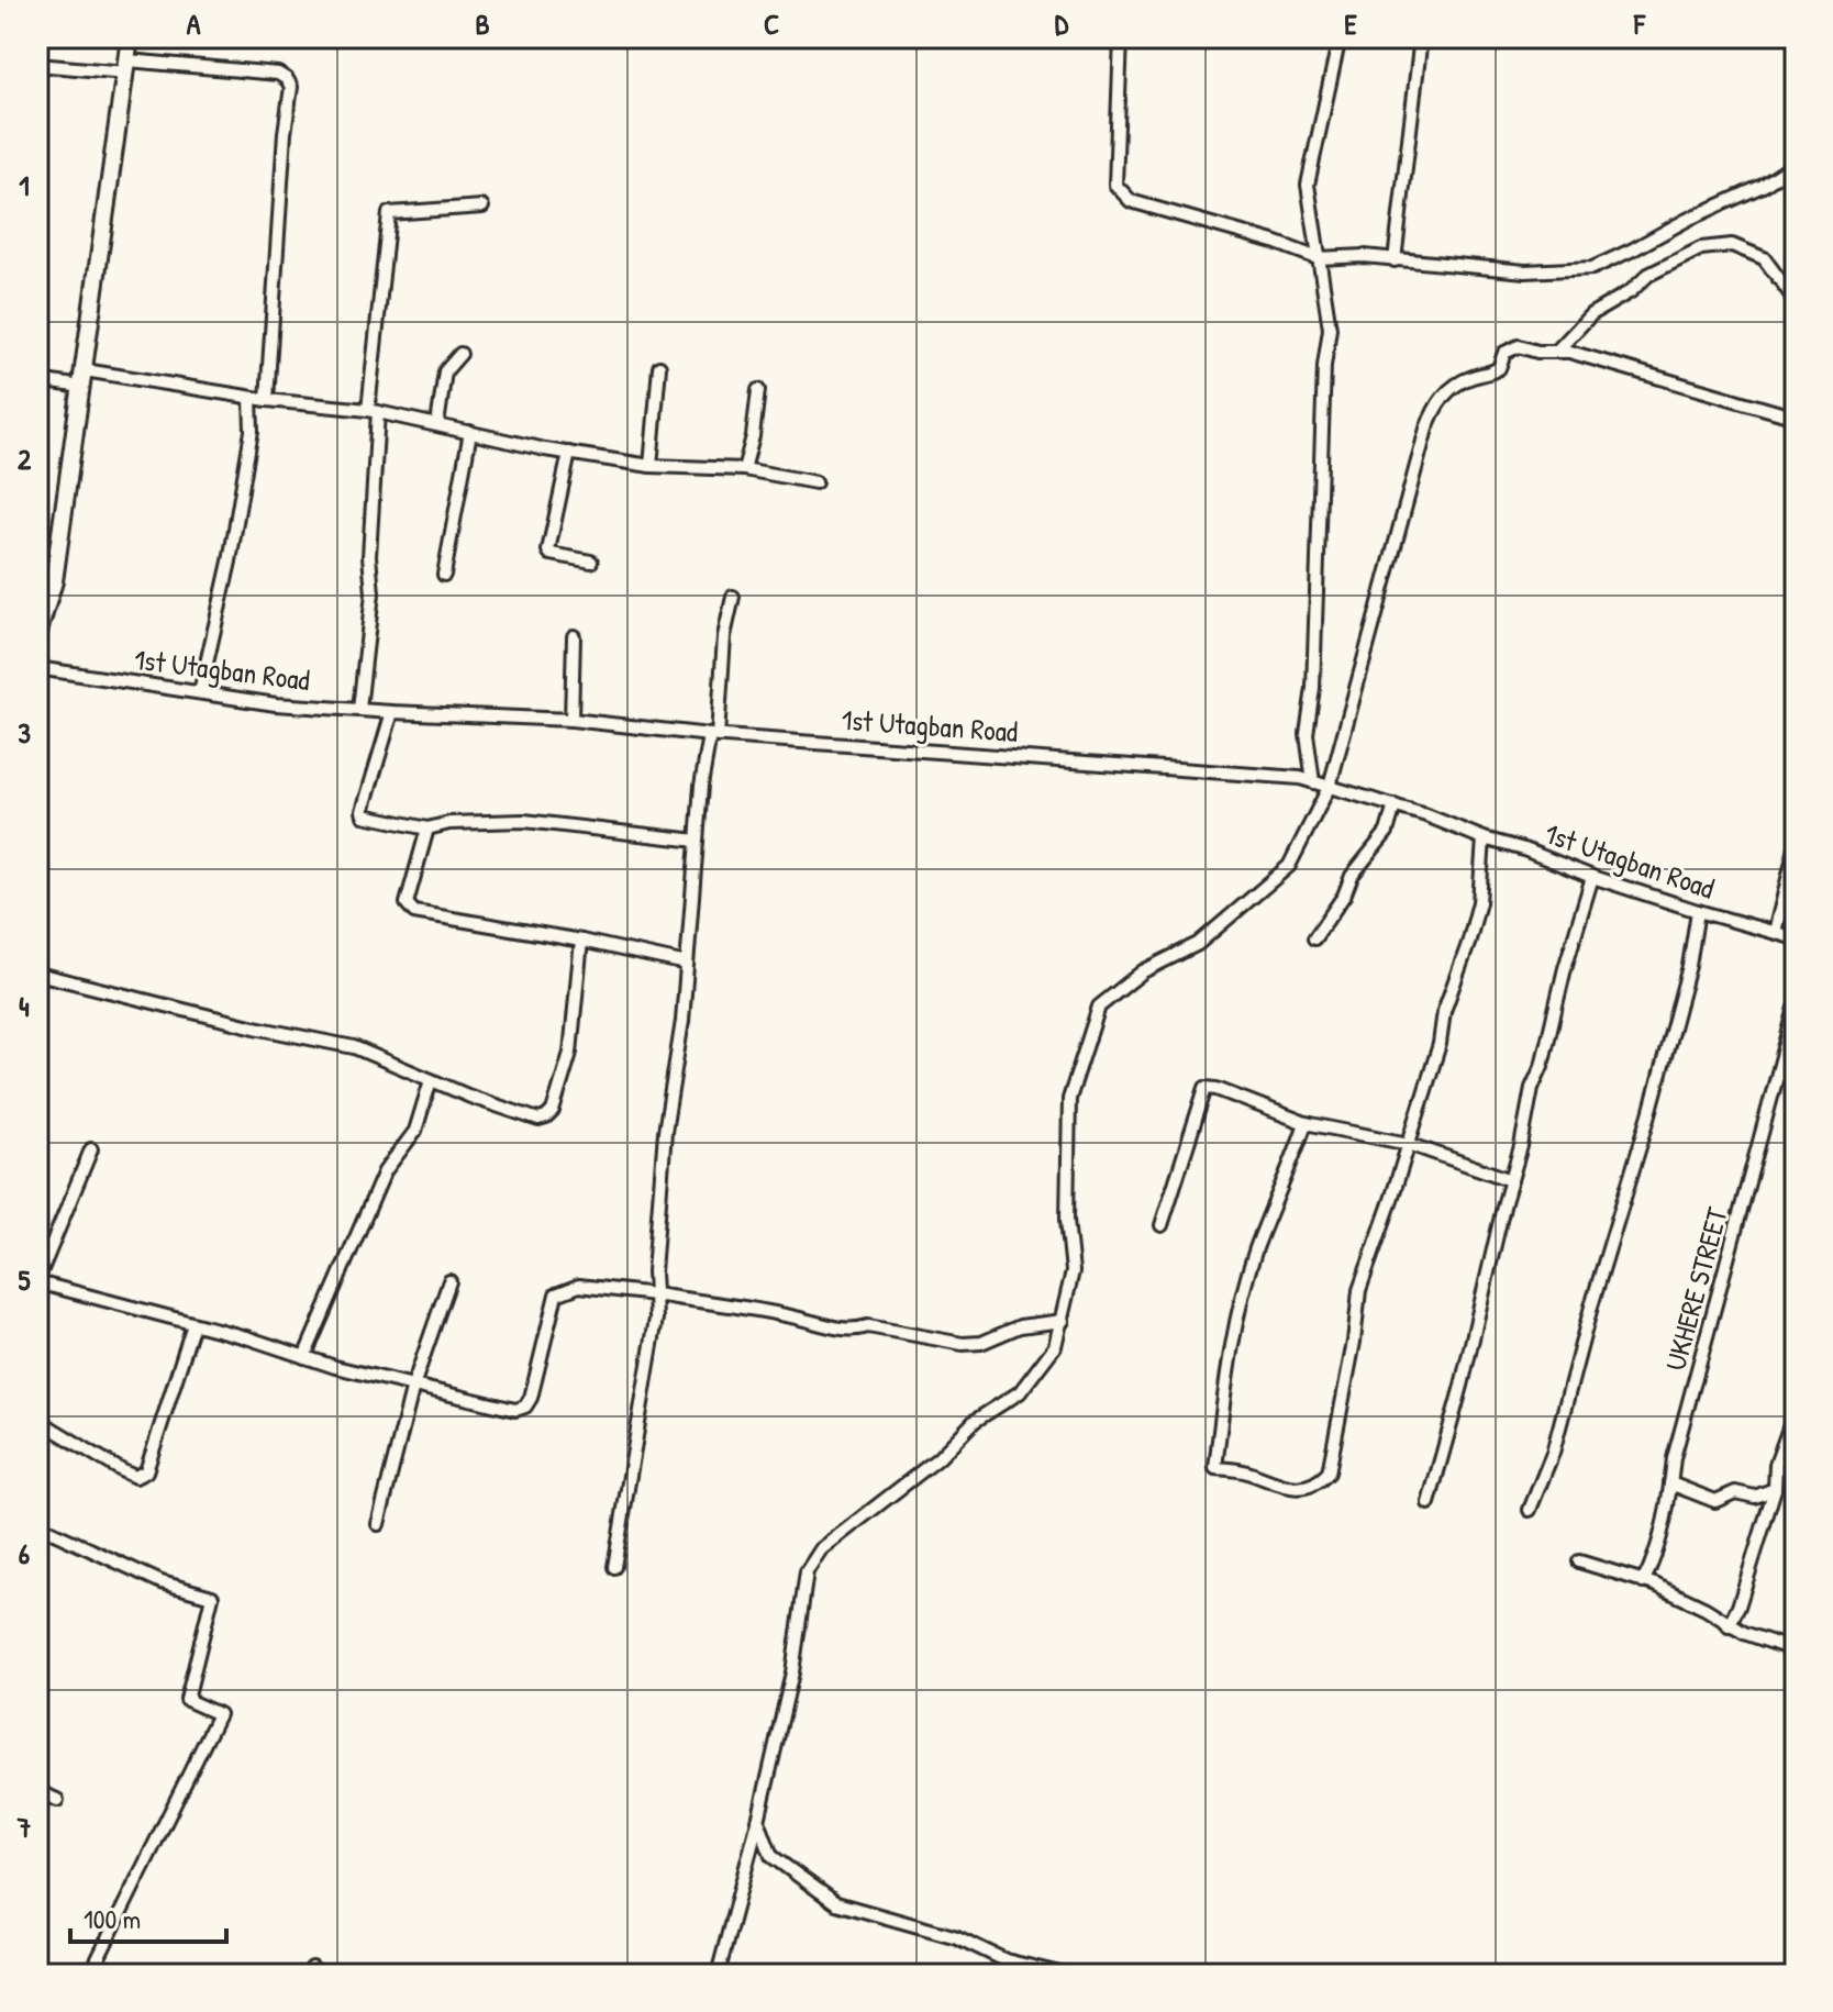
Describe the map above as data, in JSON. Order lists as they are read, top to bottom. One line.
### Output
{"streets":{"street":["1st Utagban Road","UKHERE STREET"]},"scale_bar":"100 m","grid":{"columns":["A","B","C","D","E","F"],"rows":["1","2","3","4","5","6","7"]}}
